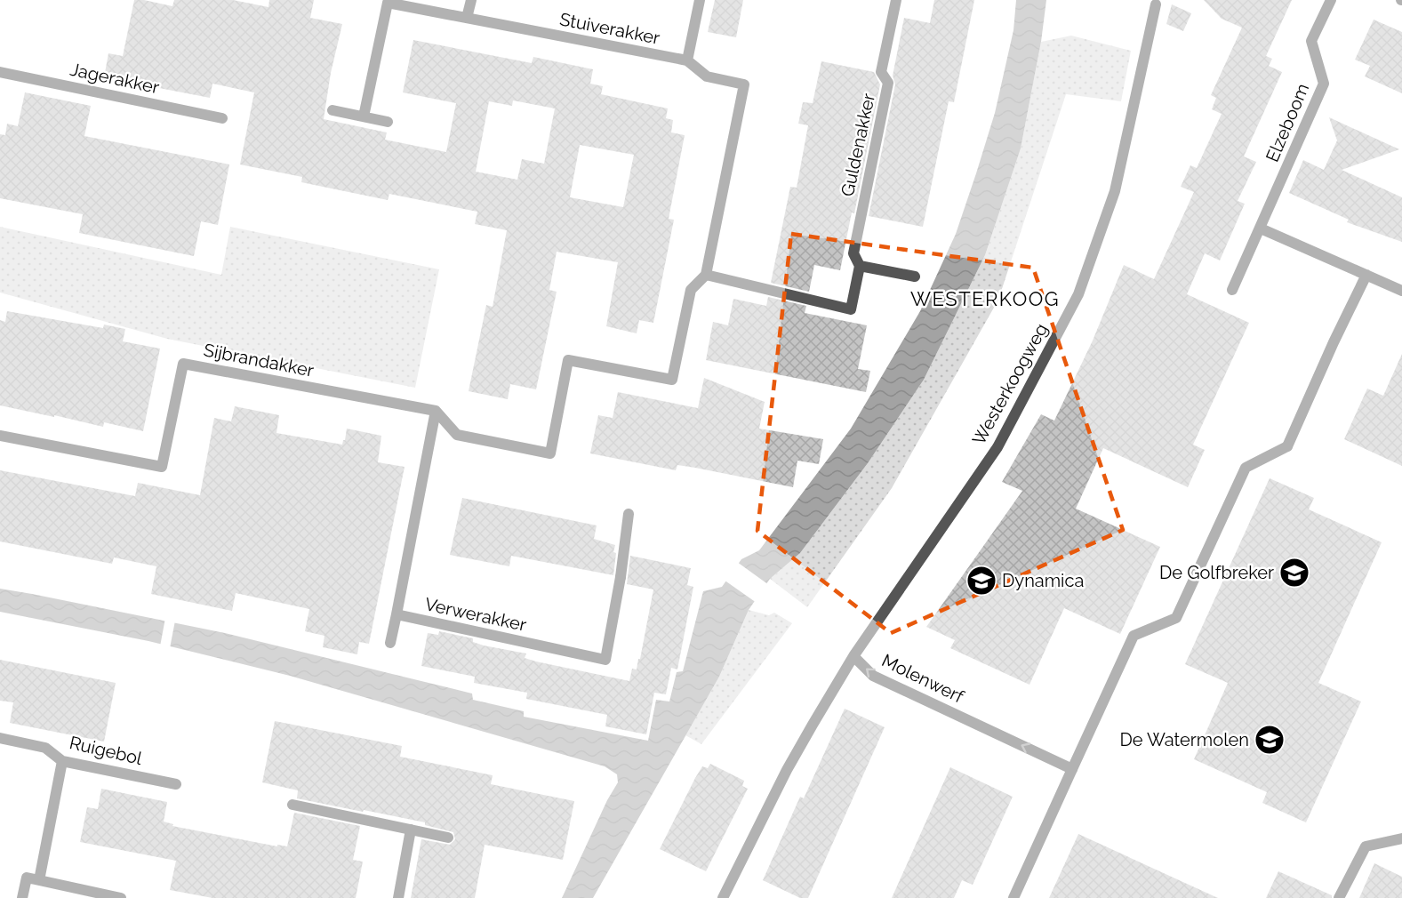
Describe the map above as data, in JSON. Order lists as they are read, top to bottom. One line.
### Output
{"streets":{"street":["Stuiverakker","Jagerakker","Elzeboom","Guldenakker","Sijbrandakker","Westerkoogweg","Verwerakker","Molenwerf","Ruigebol"]},"crossings":[["Stuiverakker","Sijbrandakker"],["Westerkoogweg","Molenwerf"]],"one_way":["Molenwerf"],"districts":["WESTERKOOG"],"places":{"school or university":["De Golfbreker","Dynamica","De Watermolen"]}}
